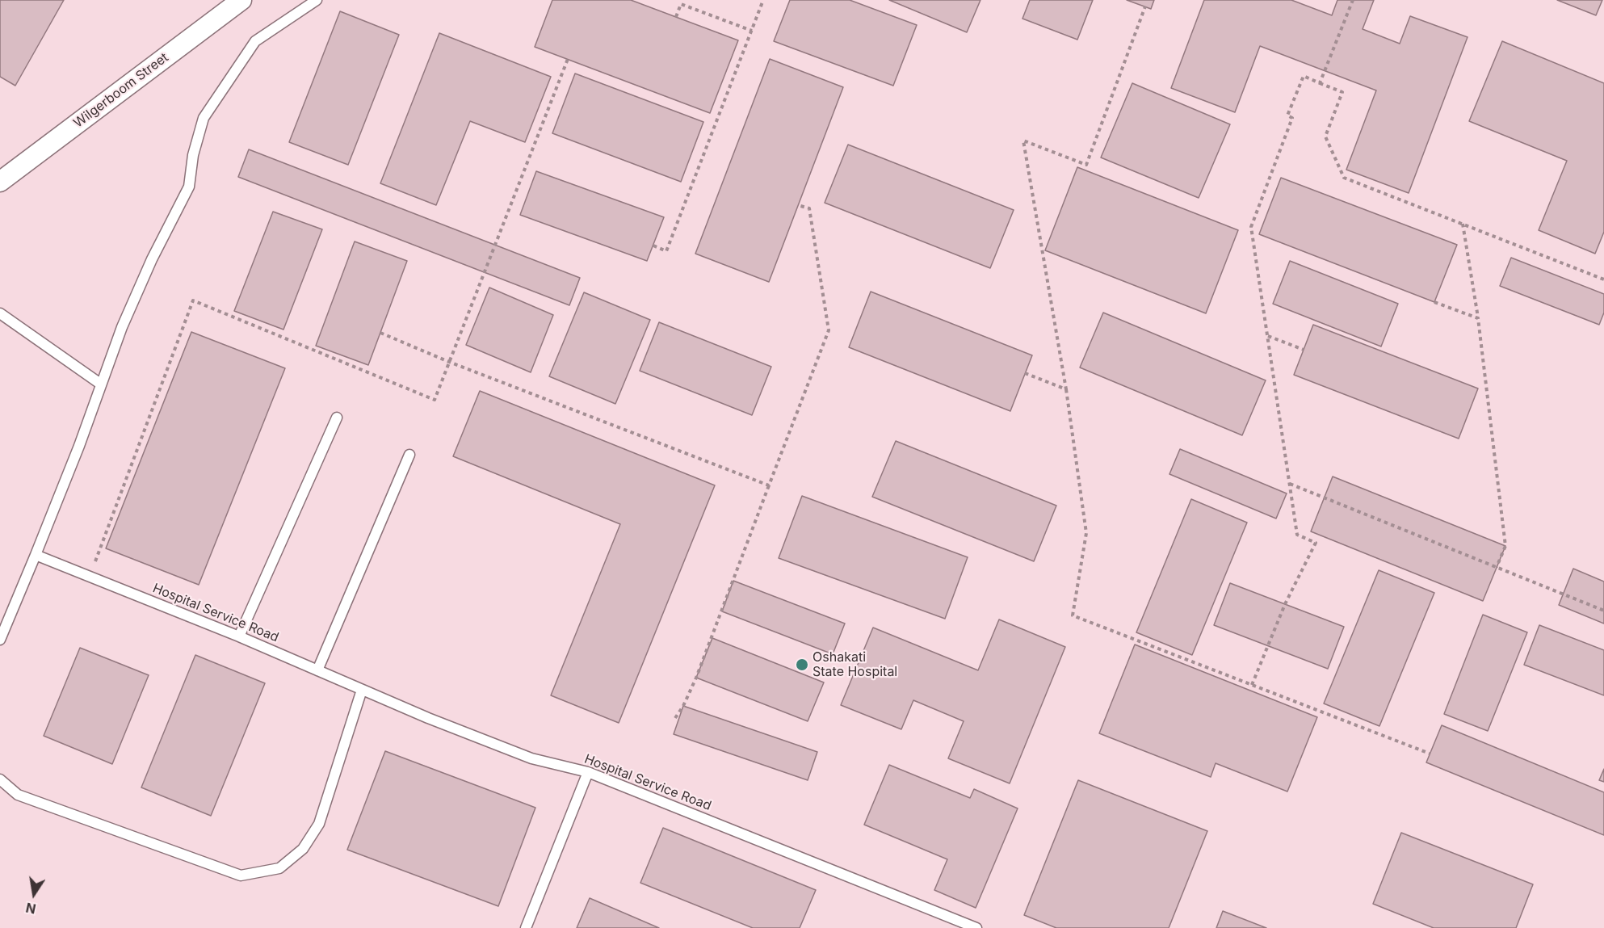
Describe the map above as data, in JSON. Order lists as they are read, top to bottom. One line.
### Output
{"streets":{"street":["Wilgerboom Street"],"lane":["Hospital Service Road"]},"places":["Oshakati State Hospital"],"north":"bottom"}
